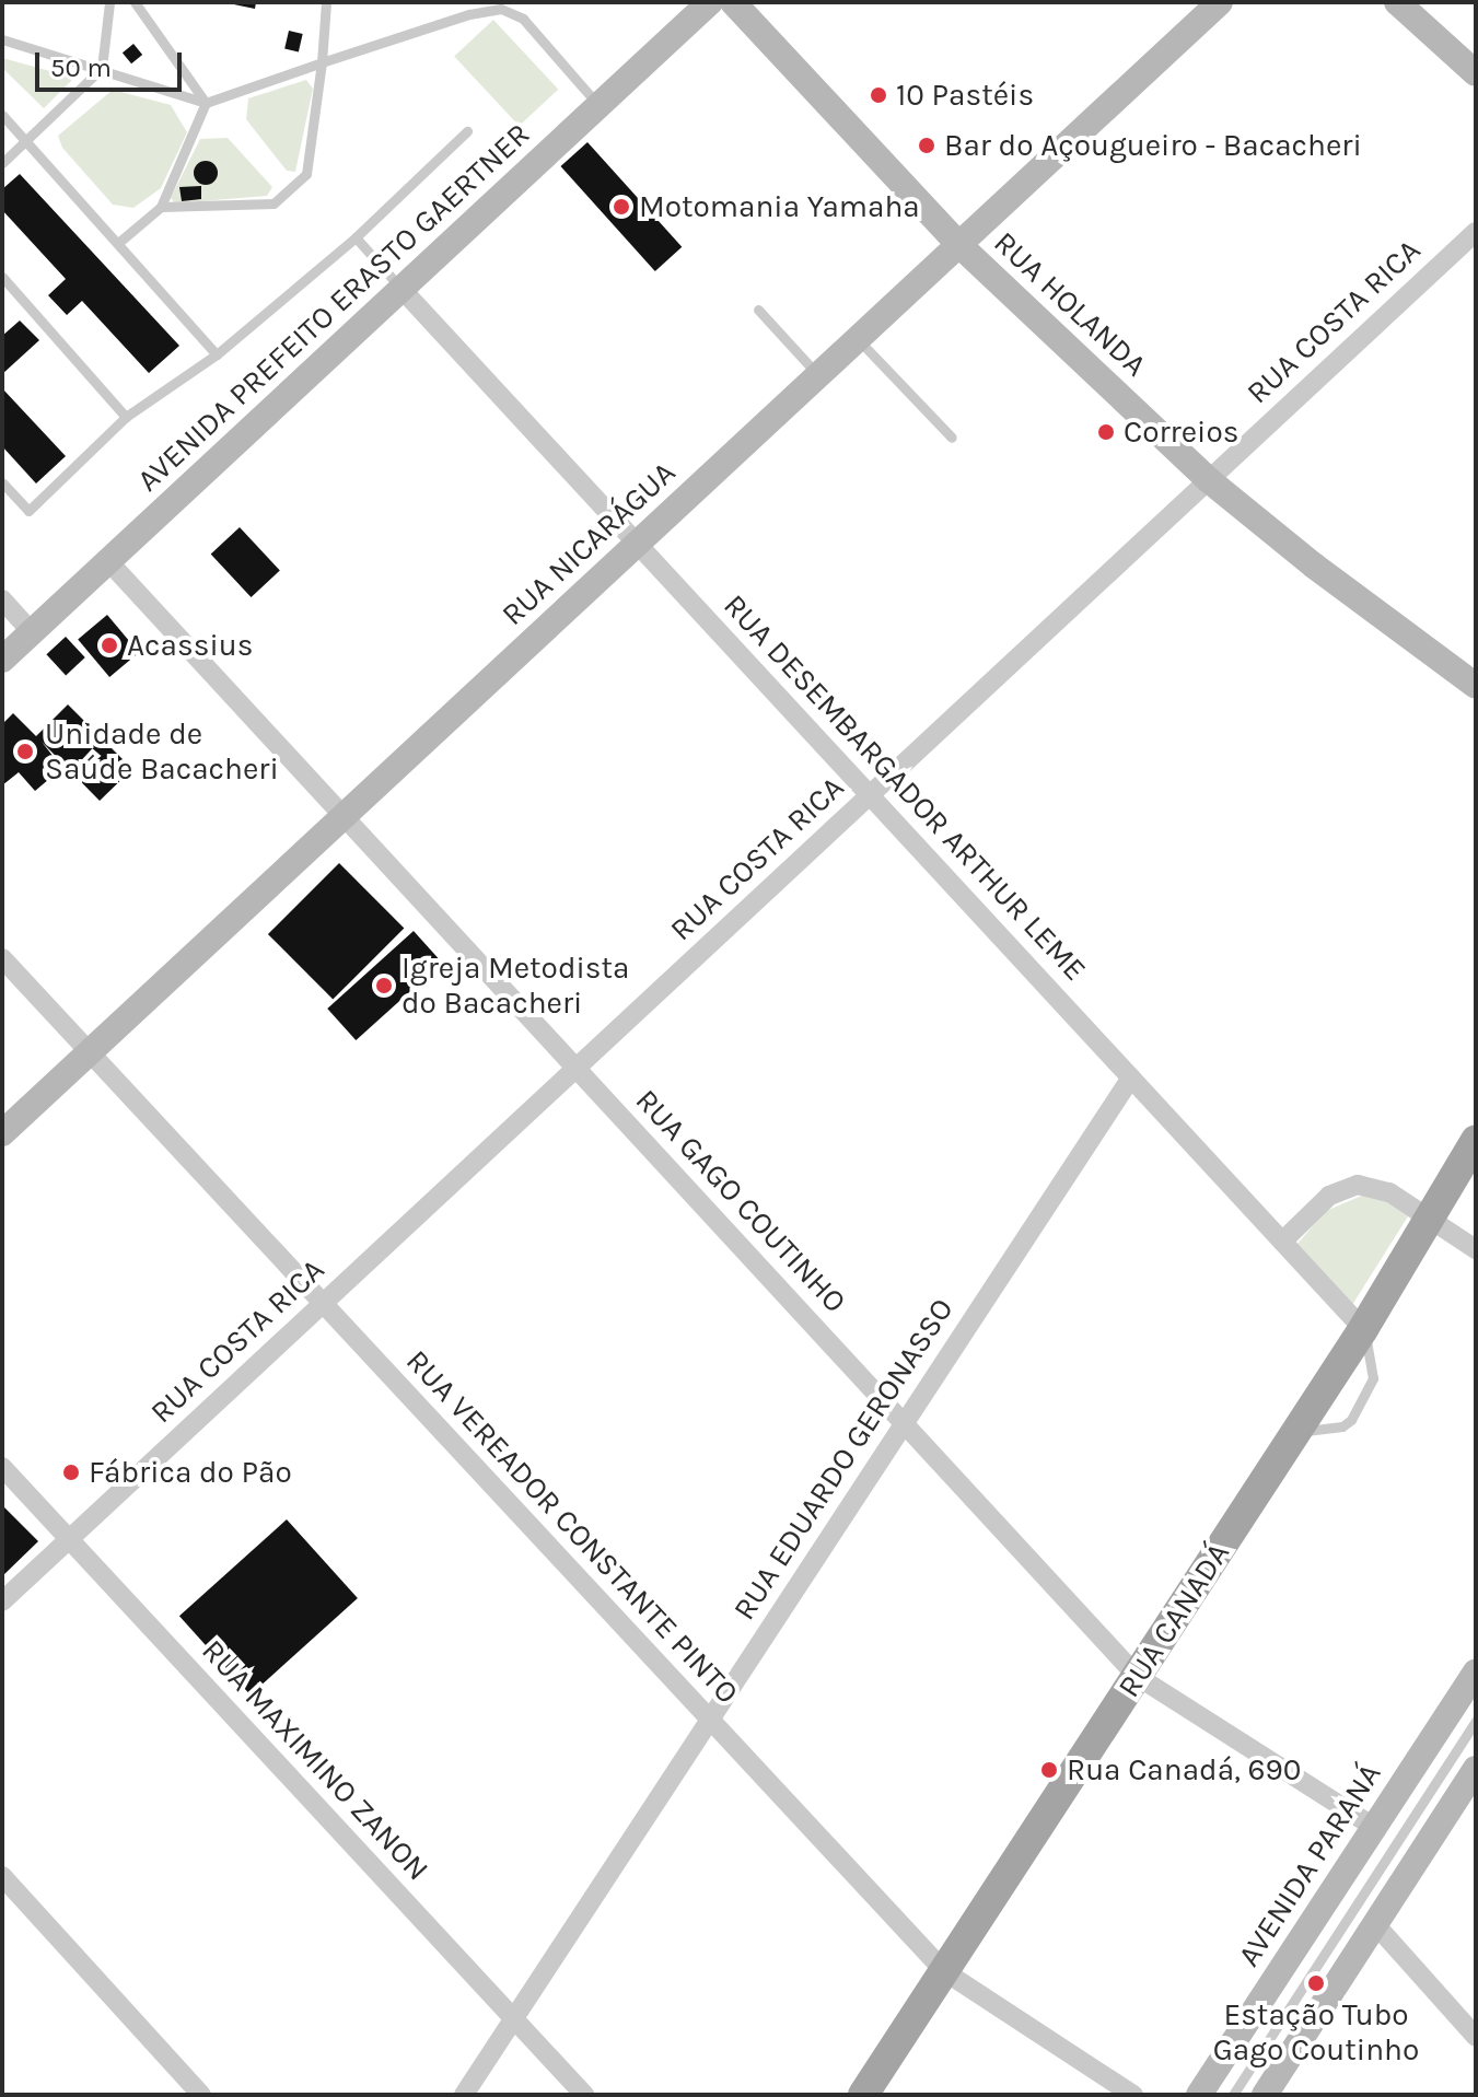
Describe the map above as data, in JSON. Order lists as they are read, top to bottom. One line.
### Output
{"streets":{"main road":["RUA HOLANDA","AVENIDA PREFEITO ERASTO GAERTNER","RUA NICARÁGUA","RUA CANADÁ","AVENIDA PARANÁ"],"street":["RUA COSTA RICA","RUA DESEMBARGADOR ARTHUR LEME","RUA GAGO COUTINHO","RUA EDUARDO GERONASSO","RUA VEREADOR CONSTANTE PINTO","RUA MAXIMINO ZANON"]},"crossings":[["RUA HOLANDA","RUA COSTA RICA"],["RUA HOLANDA","RUA NICARÁGUA"],["AVENIDA PREFEITO ERASTO GAERTNER","RUA DESEMBARGADOR ARTHUR LEME"],["AVENIDA PREFEITO ERASTO GAERTNER","RUA GAGO COUTINHO"],["RUA COSTA RICA","RUA DESEMBARGADOR ARTHUR LEME"],["RUA COSTA RICA","RUA GAGO COUTINHO"],["RUA COSTA RICA","RUA VEREADOR CONSTANTE PINTO"],["RUA COSTA RICA","RUA MAXIMINO ZANON"],["RUA NICARÁGUA","RUA DESEMBARGADOR ARTHUR LEME"],["RUA NICARÁGUA","RUA GAGO COUTINHO"],["RUA NICARÁGUA","RUA VEREADOR CONSTANTE PINTO"],["RUA DESEMBARGADOR ARTHUR LEME","RUA EDUARDO GERONASSO"],["RUA DESEMBARGADOR ARTHUR LEME","RUA CANADÁ"],["RUA GAGO COUTINHO","RUA EDUARDO GERONASSO"],["RUA GAGO COUTINHO","RUA CANADÁ"],["RUA GAGO COUTINHO","AVENIDA PARANÁ"],["RUA EDUARDO GERONASSO","RUA VEREADOR CONSTANTE PINTO"],["RUA EDUARDO GERONASSO","RUA MAXIMINO ZANON"],["RUA VEREADOR CONSTANTE PINTO","RUA CANADÁ"]],"places":["10 Pastéis","Bar do Açougueiro - Bacacheri","Motomania Yamaha","Correios","Acassius","Unidade de Saúde Bacacheri","Igreja Metodista do Bacacheri","Fábrica do Pão","Rua Canadá, 690","Estação Tubo Gago Coutinho"],"scale_bar":"50 m"}
